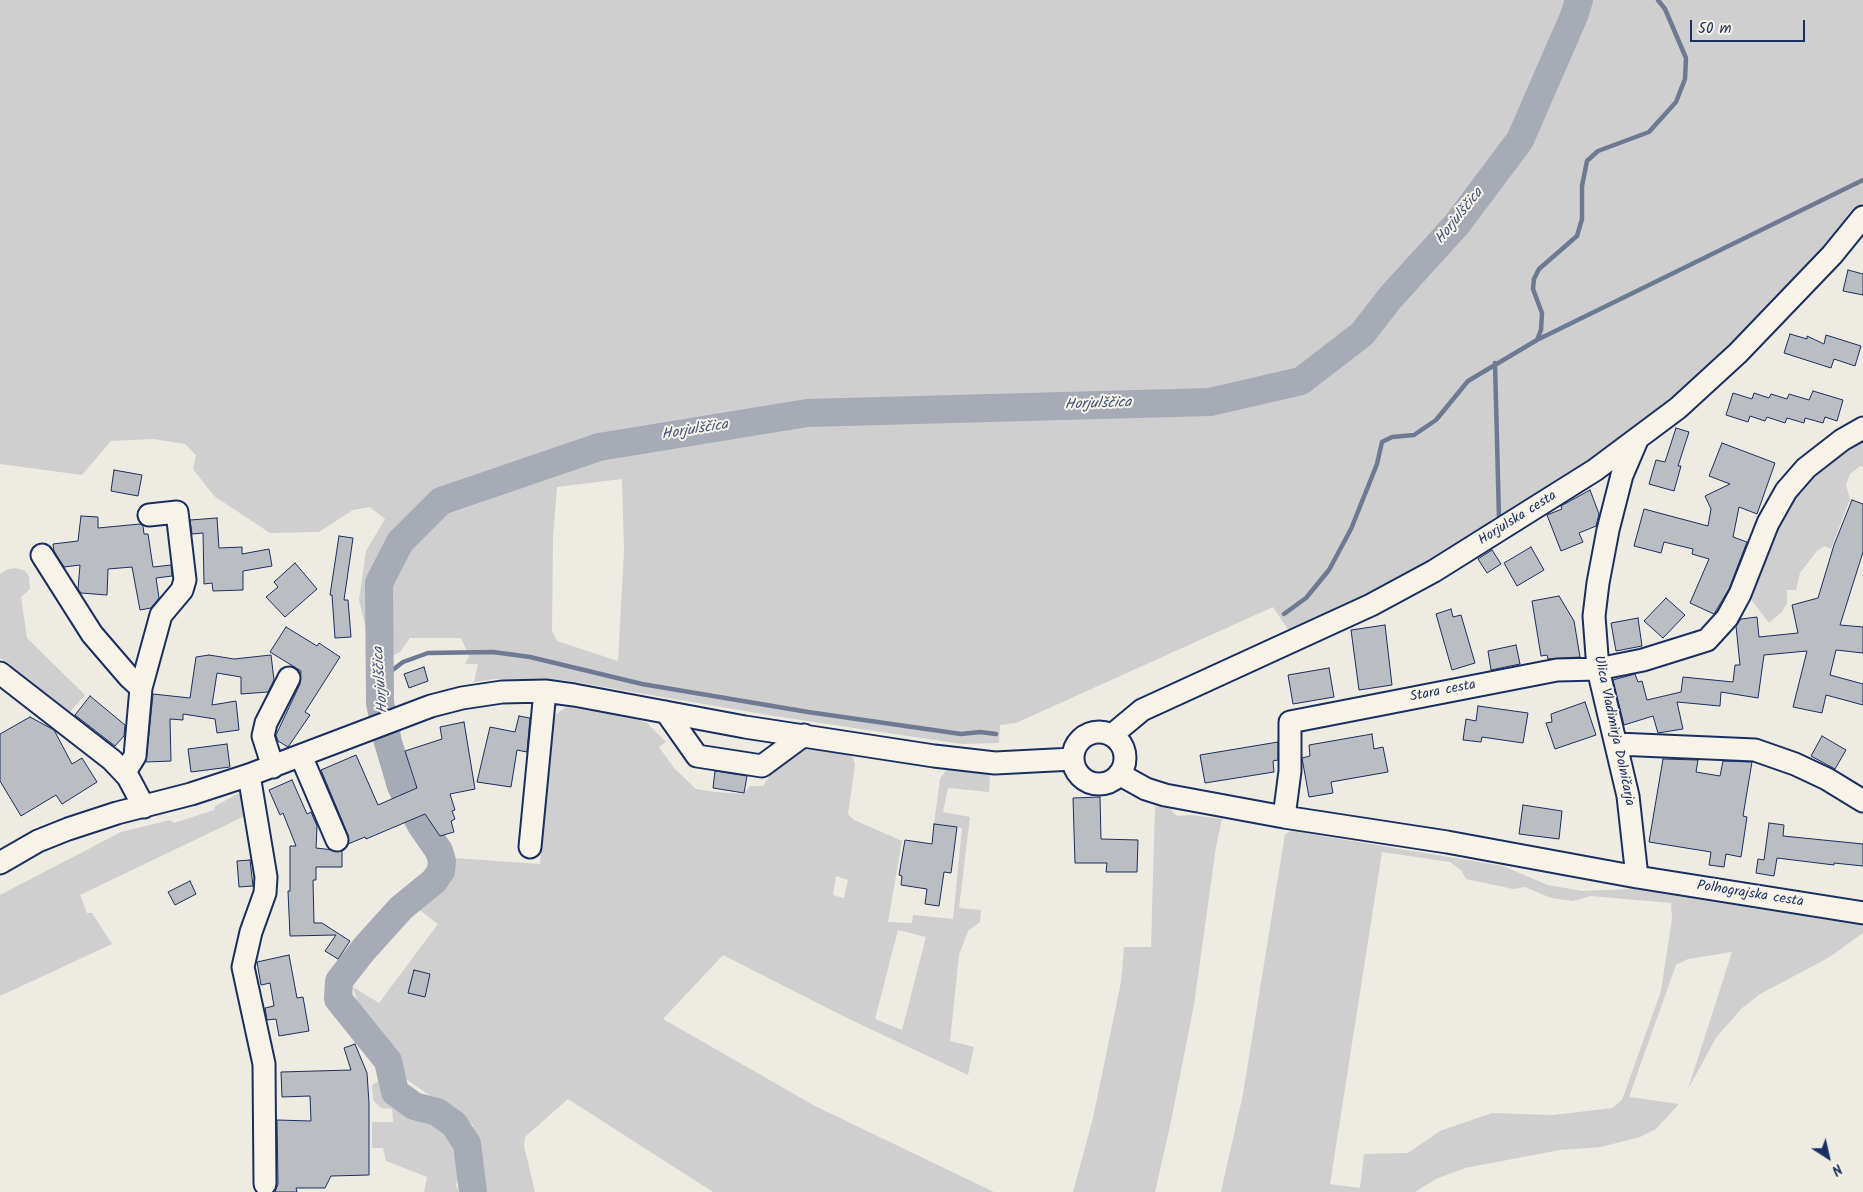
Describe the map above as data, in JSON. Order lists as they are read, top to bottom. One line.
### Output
{"streets":{"street":["Horjulska cesta","Stara cesta","Ulica Vladimirja Dolničarja","Polhograjska cesta"]},"crossings":[["Horjulska cesta","Ulica Vladimirja Dolničarja"],["Horjulska cesta","Polhograjska cesta"],["Stara cesta","Ulica Vladimirja Dolničarja"],["Stara cesta","Polhograjska cesta"],["Ulica Vladimirja Dolničarja","Polhograjska cesta"]],"water":["Horjulščica"],"scale_bar":"50 m","north":"bottom right"}
